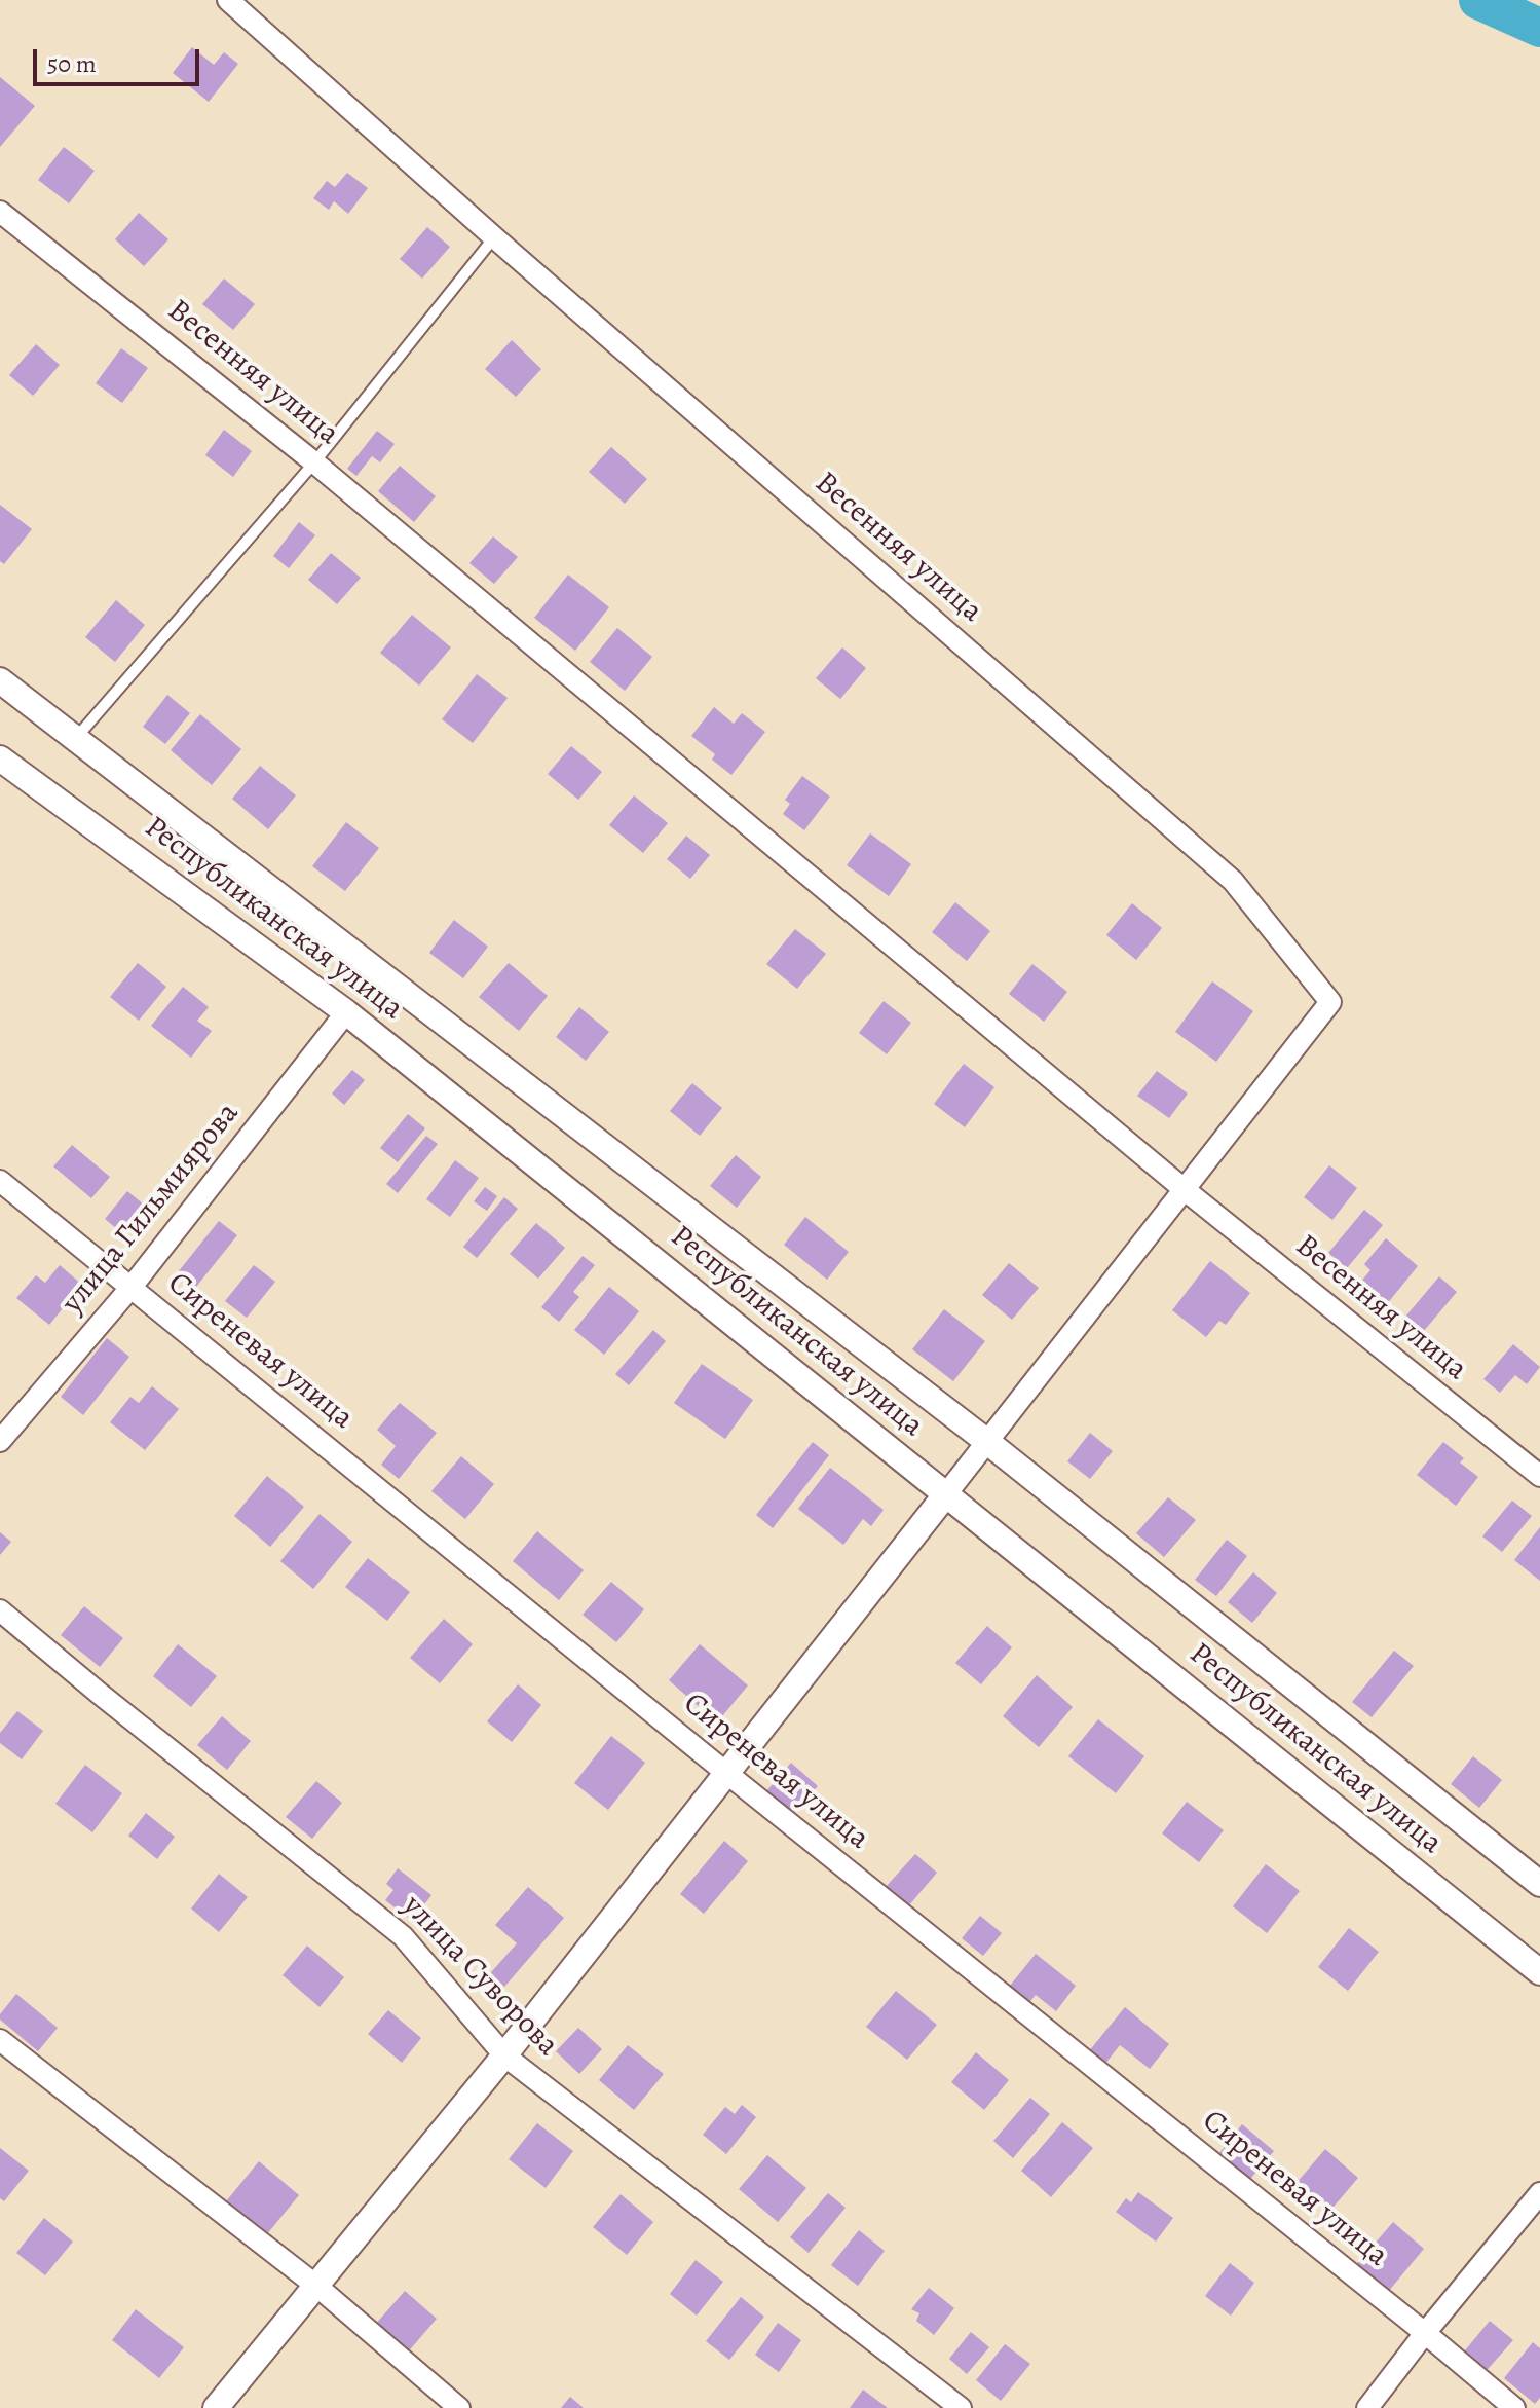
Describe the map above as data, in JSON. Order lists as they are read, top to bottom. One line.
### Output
{"streets":{"street":["Весенняя улица","Республиканская улица","улица Гильмиярова","Сиреневая улица","улица Суворова"]},"crossings":[["Весенняя улица","Республиканская улица"],["Республиканская улица","улица Гильмиярова"],["улица Гильмиярова","Сиреневая улица"]],"scale_bar":"50 m"}
